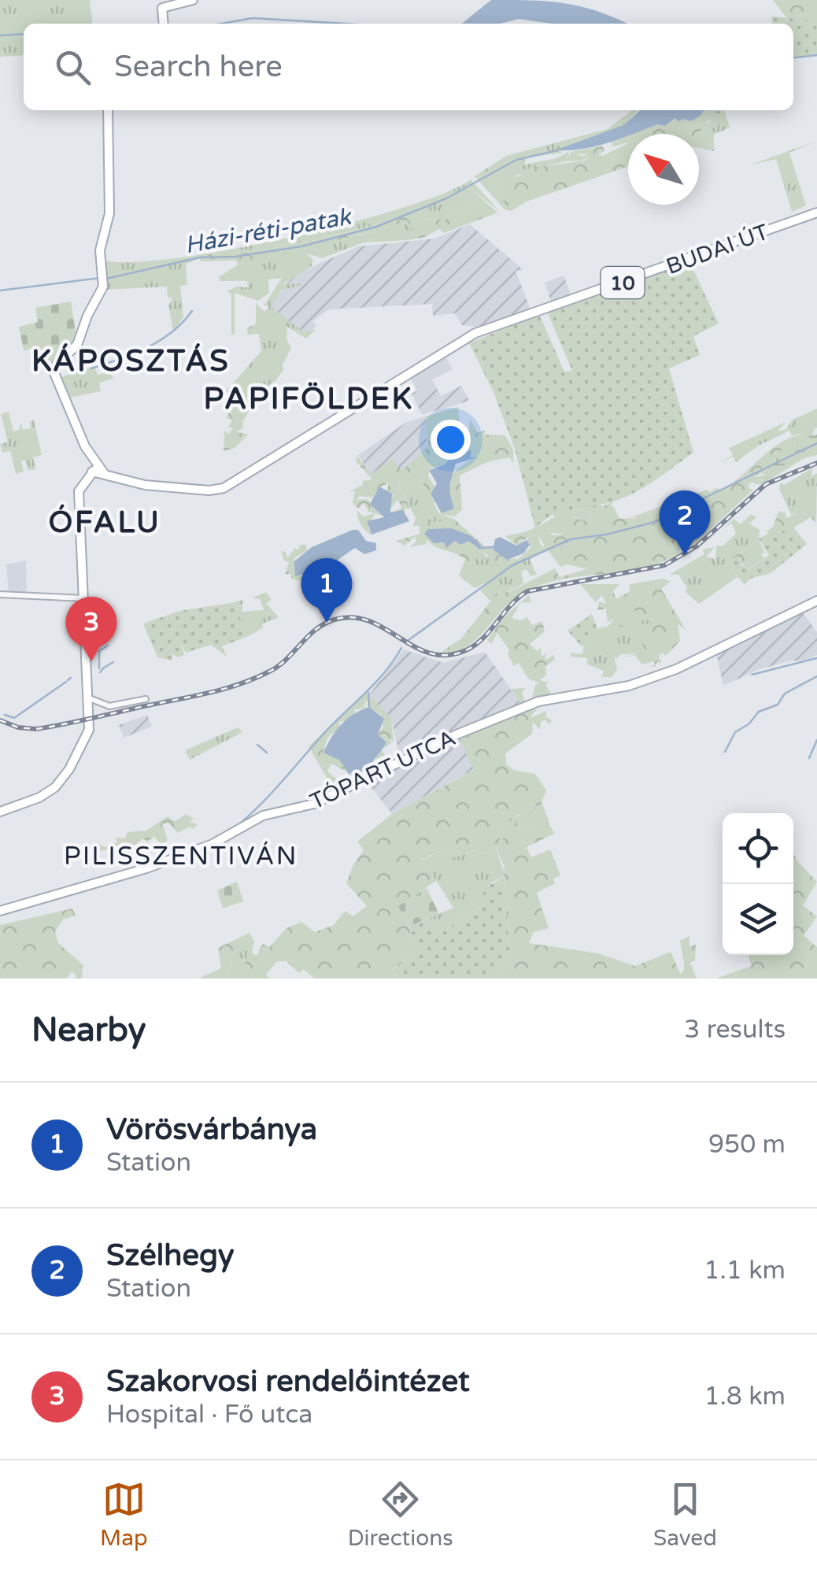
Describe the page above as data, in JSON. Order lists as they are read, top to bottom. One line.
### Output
{"streets":{"main road":["BUDAI ÚT","10","TÓPART UTCA"]},"districts":["KÁPOSZTÁS","PAPIFÖLDEK","ÓFALU","PILISSZENTIVÁN"],"water":["Házi-réti-patak"],"north":"top left","page":{"search":"Search here","pins":["2","1","3"],"heading":["Nearby","3 results"],"list":[{"mark":"1","name":"Vörösvárbánya","note":"Station","value":"950 m"},{"mark":"2","name":"Szélhegy","note":"Station","value":"1.1 km"},{"mark":"3","name":"Szakorvosi rendelőintézet","note":"Hospital · Fő utca","value":"1.8 km"}],"nav":["Map","Directions","Saved"]}}
